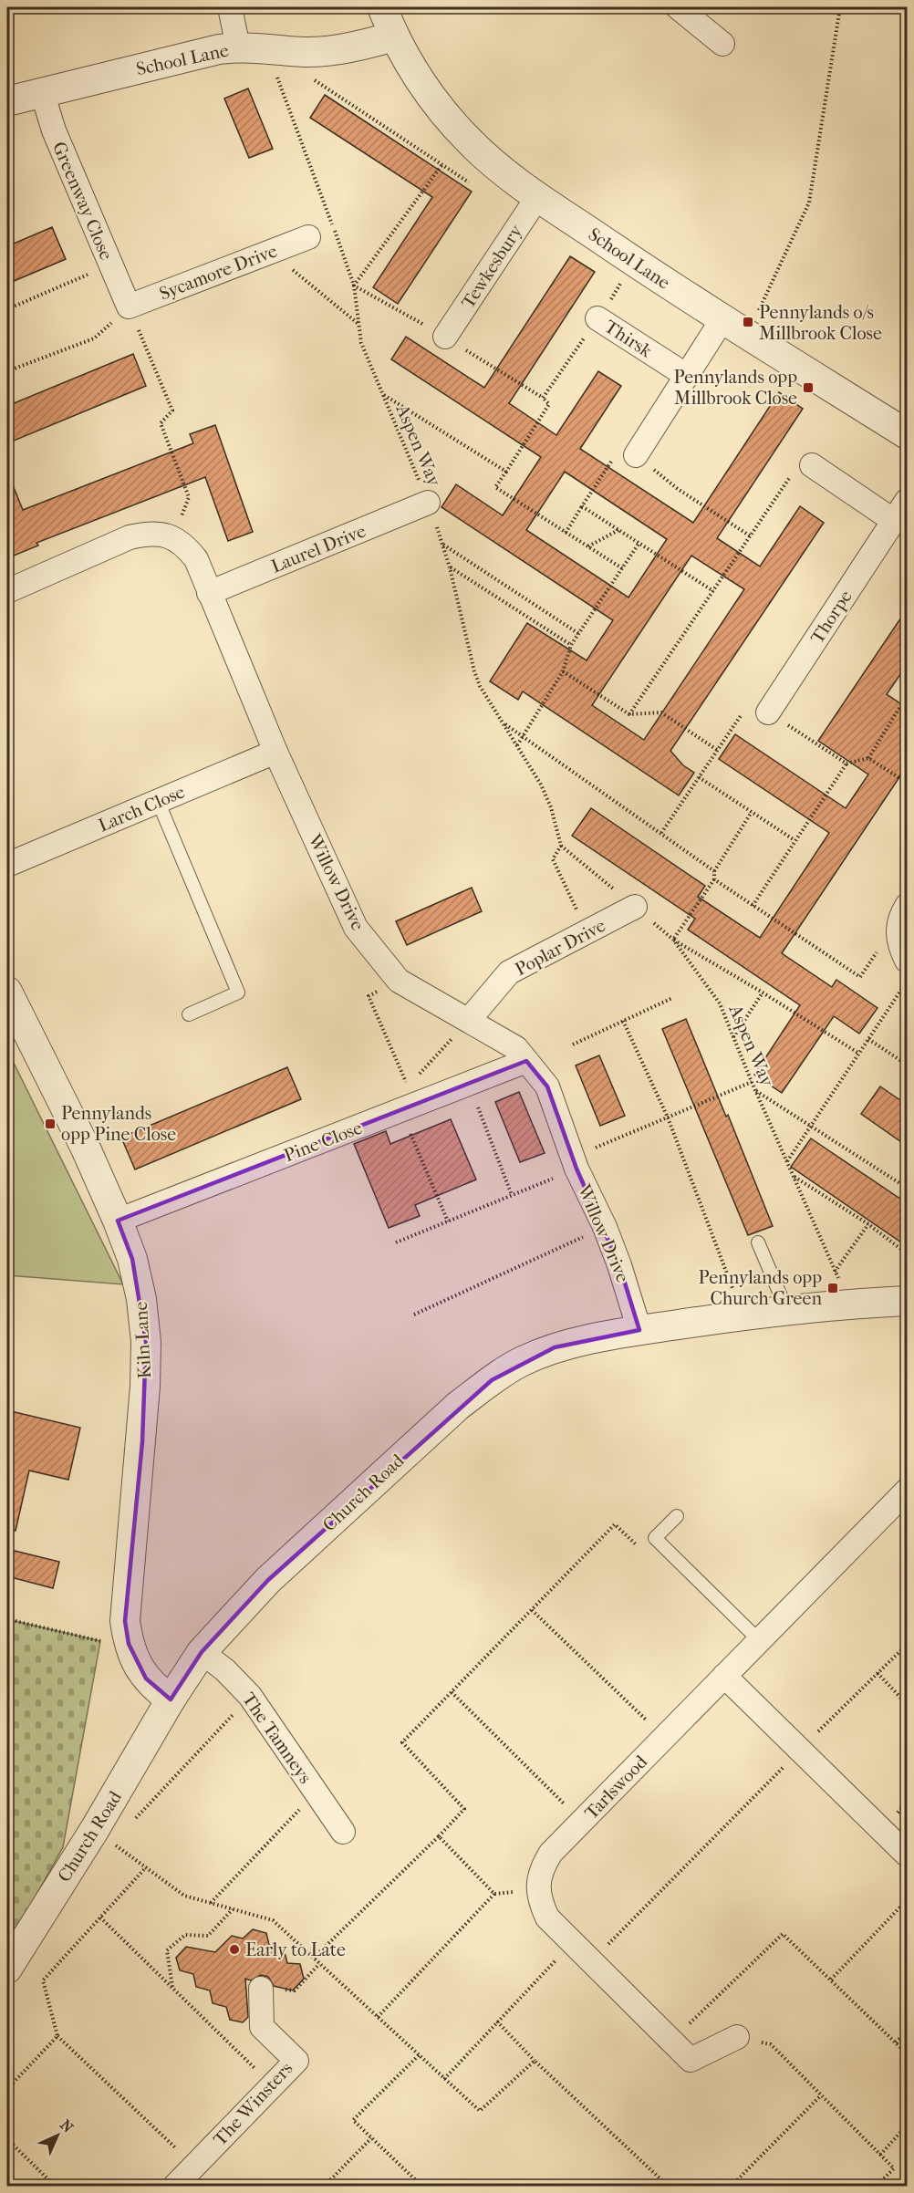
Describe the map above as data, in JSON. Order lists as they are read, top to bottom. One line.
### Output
{"streets":{"street":["School Lane","Greenway Close","Tewkesbury","Sycamore Drive","Thirsk","Laurel Drive","Thorpe","Larch Close","Willow Drive","Poplar Drive","Pine Close","Kiln Lane","Church Road","The Tamneys","Tarlswood","The Winsters"],"path":["Aspen Way"]},"crossings":[["School Lane","Greenway Close"],["School Lane","Tewkesbury"],["School Lane","Aspen Way"],["Greenway Close","Sycamore Drive"],["Aspen Way","Laurel Drive"],["Aspen Way","Poplar Drive"],["Aspen Way","Church Road"],["Laurel Drive","Willow Drive"],["Larch Close","Willow Drive"],["Willow Drive","Poplar Drive"],["Willow Drive","Pine Close"],["Willow Drive","Church Road"],["Pine Close","Kiln Lane"],["Kiln Lane","Church Road"],["Church Road","The Tamneys"]],"places":{"transit":["Pennylands o/s Millbrook Close","Pennylands opp Millbrook Close","Pennylands opp Pine Close","Pennylands opp Church Green"],"other":["Early to Late"]},"north":"top right"}
